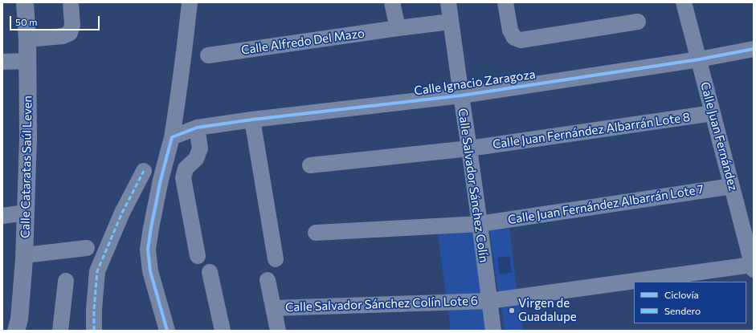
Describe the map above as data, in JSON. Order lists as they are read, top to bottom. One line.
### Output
{"streets":{"main road":["Calle Cataratas Saúl Leven"],"street":["Calle Alfredo Del Mazo","Calle Ignacio Zaragoza","Calle Juan Fernández Albarrán Lote 8","Calle Juan Fernández","Calle Salvador Sánchez Colín","Calle Juan Fernández Albarrán Lote 7","Calle Salvador Sánchez Colín Lote 6"]},"crossings":[["Calle Alfredo Del Mazo","Calle Salvador Sánchez Colín"],["Calle Ignacio Zaragoza","Calle Juan Fernández"],["Calle Ignacio Zaragoza","Calle Salvador Sánchez Colín"],["Calle Juan Fernández Albarrán Lote 8","Calle Juan Fernández"],["Calle Juan Fernández Albarrán Lote 8","Calle Salvador Sánchez Colín"],["Calle Juan Fernández","Calle Juan Fernández Albarrán Lote 7"],["Calle Juan Fernández","Calle Salvador Sánchez Colín Lote 6"],["Calle Salvador Sánchez Colín","Calle Juan Fernández Albarrán Lote 7"],["Calle Salvador Sánchez Colín","Calle Salvador Sánchez Colín Lote 6"]],"places":["Virgen de Guadalupe"],"legend":["Ciclovía","Sendero"],"scale_bar":"50 m"}
